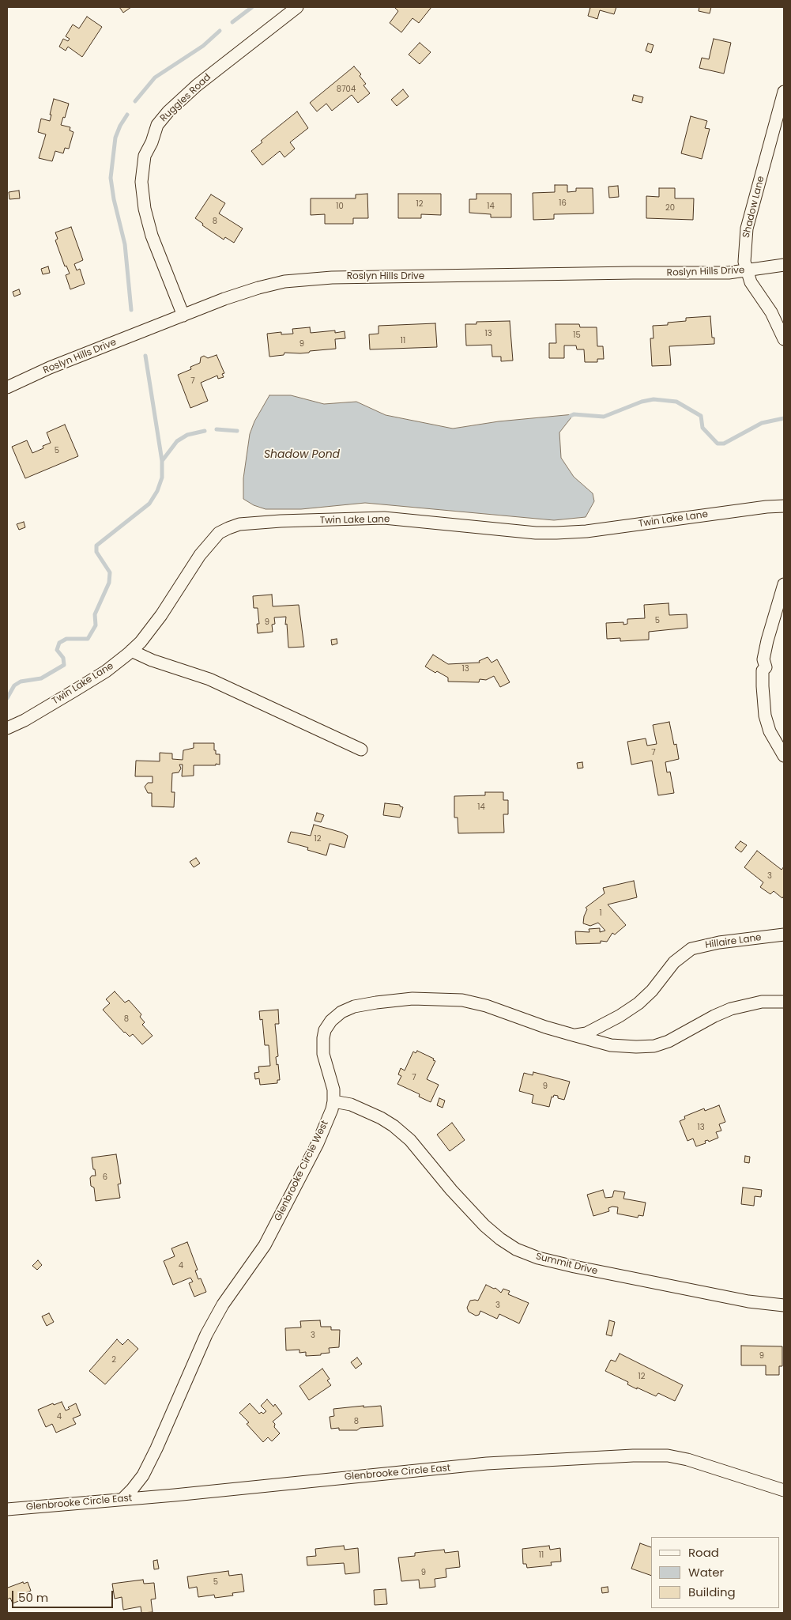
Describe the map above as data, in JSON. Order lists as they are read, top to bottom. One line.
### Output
{"streets":{"street":["Ruggles Road","Shadow Lane","Roslyn Hills Drive","Twin Lake Lane","Hillaire Lane","Glenbrooke Circle West","Summit Drive","Glenbrooke Circle East"]},"crossings":[["Ruggles Road","Roslyn Hills Drive"],["Shadow Lane","Roslyn Hills Drive"],["Hillaire Lane","Glenbrooke Circle West"],["Glenbrooke Circle West","Summit Drive"],["Glenbrooke Circle West","Glenbrooke Circle East"]],"water":["Shadow Pond"],"house_numbers":["8704","16","12","10","14","20","8","13","15","11","9","7","5","5","9","13","7","14","12","3","1","8","7","9","13","6","4","3","3","9","2","12","4","8","11","9","5"],"legend":["Road","Water","Building"],"scale_bar":"50 m"}
